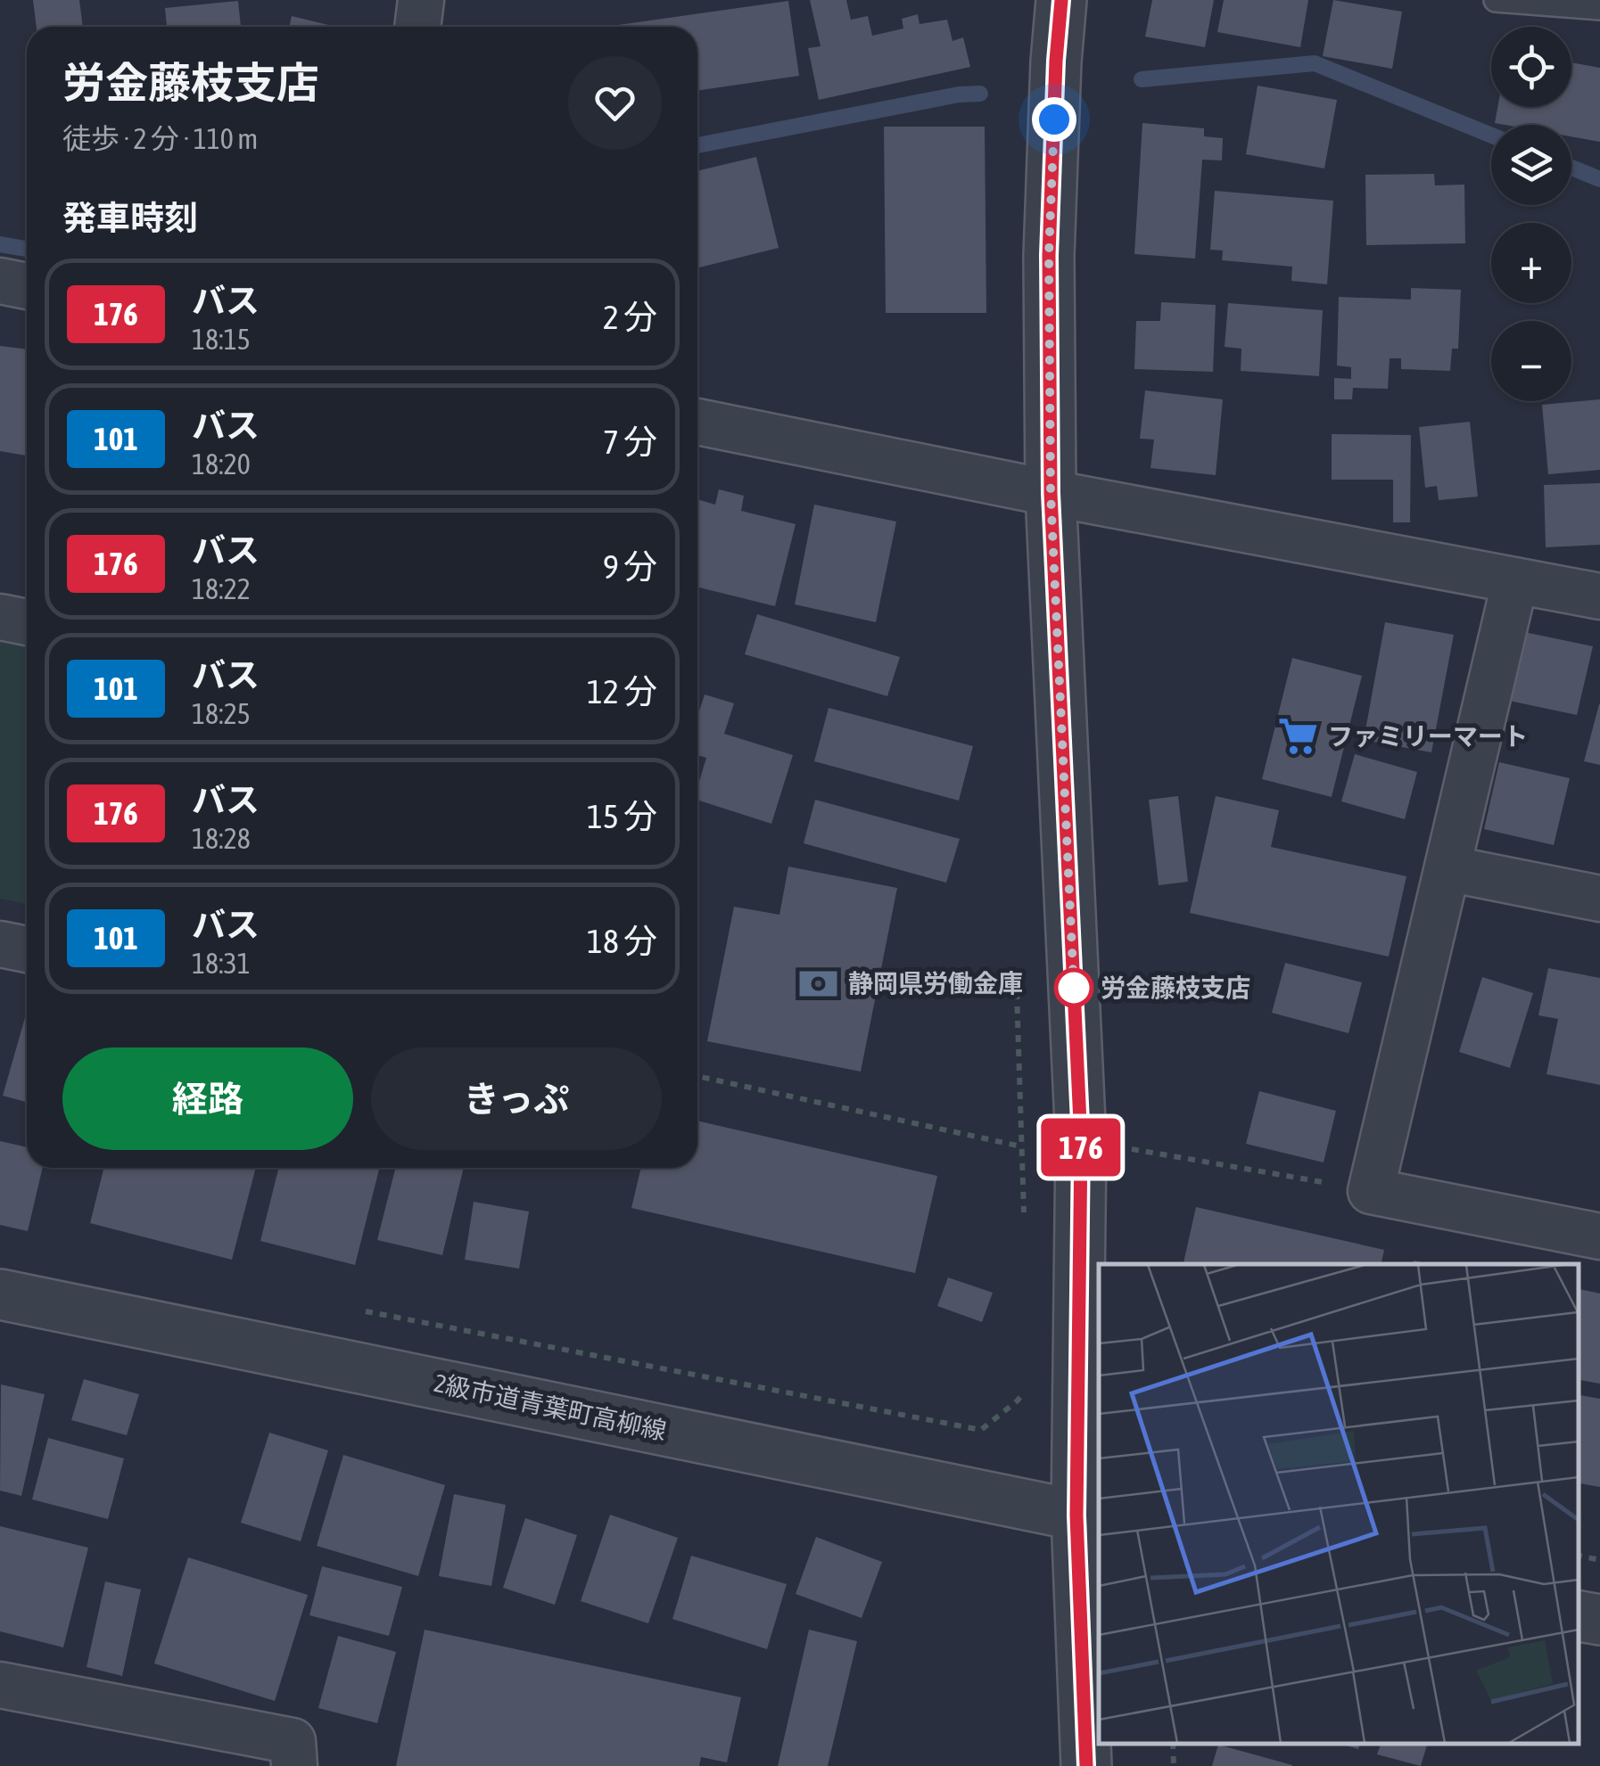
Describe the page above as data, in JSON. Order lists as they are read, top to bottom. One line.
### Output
{"streets":{"street":["2級市道青葉町高柳線"]},"places":{"supermarket":["ファミリーマート"],"bank":["静岡県労働金庫"],"other":["労金藤枝支店"]},"lines":["bus line 176"],"page":{"on_map":"176","map_buttons":["+","−"],"heading":[["労金藤枝支店","徒歩 · 2 分 · 110 m"],"発車時刻"],"list":[{"mark":"176","name":"バス","note":"18:15","value":"2 分"},{"mark":"101","name":"バス","note":"18:20","value":"7 分"},{"mark":"176","name":"バス","note":"18:22","value":"9 分"},{"mark":"101","name":"バス","note":"18:25","value":"12 分"},{"mark":"176","name":"バス","note":"18:28","value":"15 分"},{"mark":"101","name":"バス","note":"18:31","value":"18 分"}],"buttons":["経路","きっぷ"]}}
